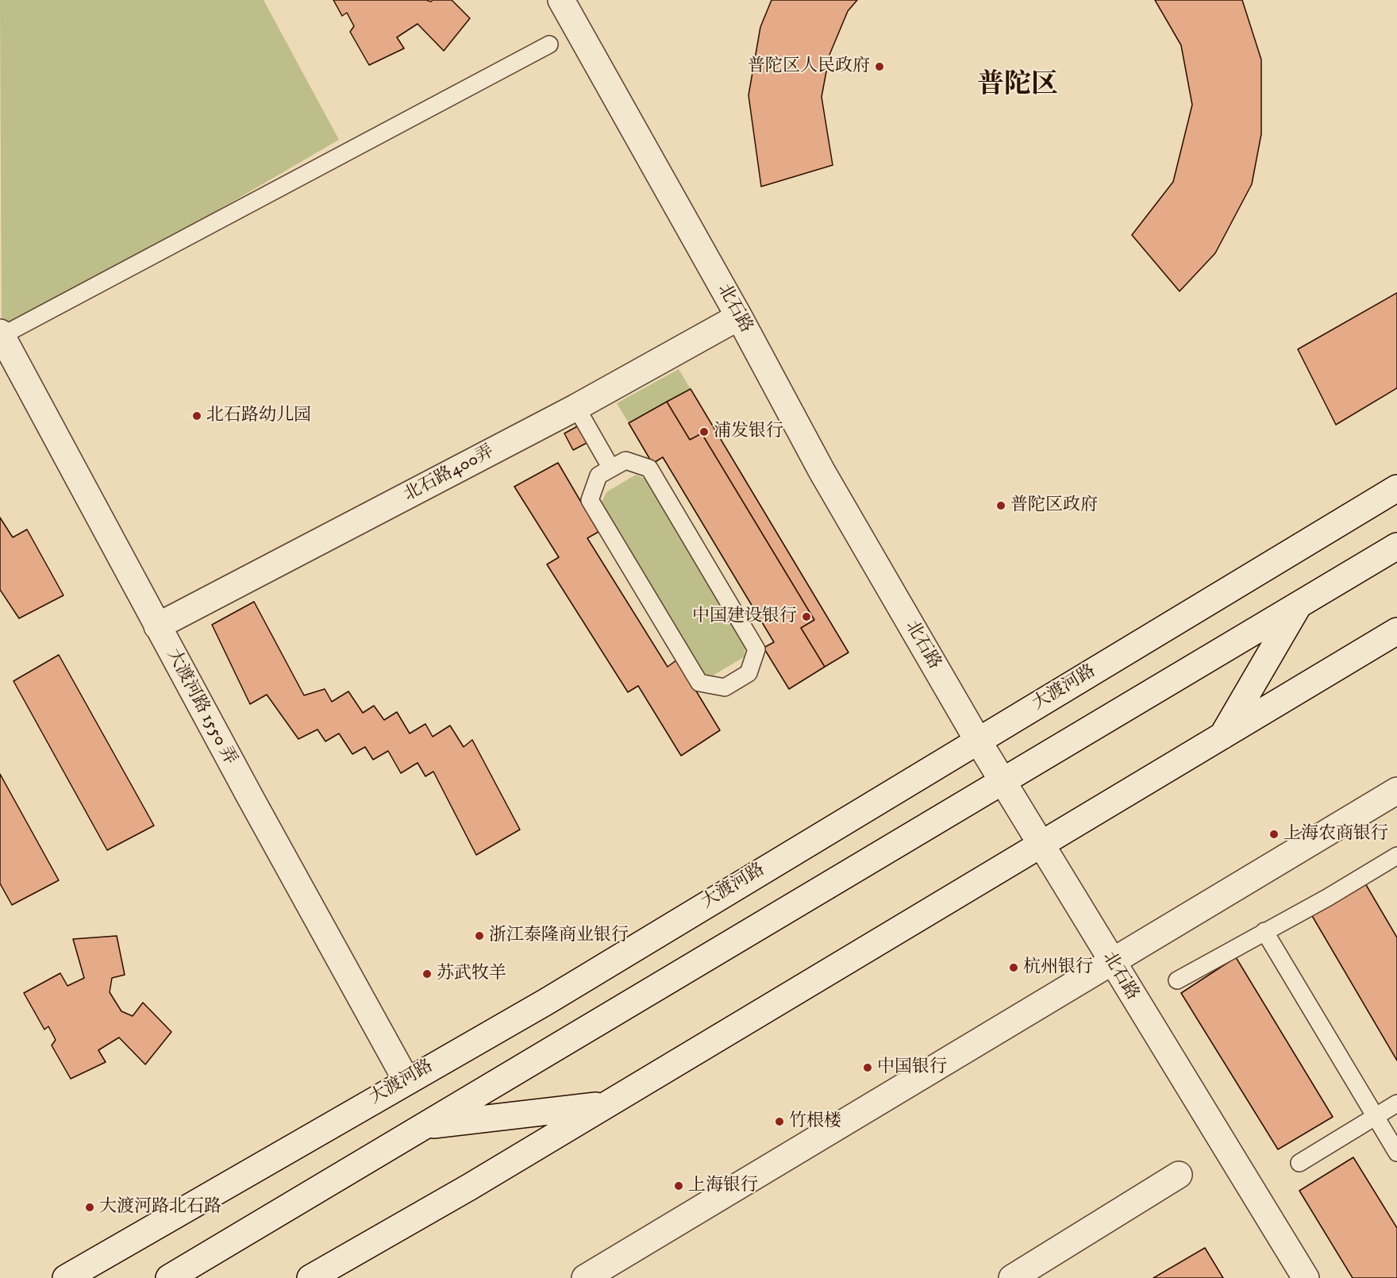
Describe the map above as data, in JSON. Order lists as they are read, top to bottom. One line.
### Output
{"streets":{"main road":["北石路","北石路400弄","大渡河路","大渡河路 1550 弄"]},"crossings":[["北石路","北石路400弄"],["北石路","大渡河路"],["北石路400弄","大渡河路 1550 弄"],["大渡河路","大渡河路 1550 弄"]],"districts":["普陀区"],"places":["普陀区人民政府","北石路幼儿园","浦发银行","普陀区政府","中国建设银行","上海农商银行","浙江泰隆商业银行","杭州银行","苏武牧羊","中国银行","竹根楼","上海银行","大渡河路北石路"]}
